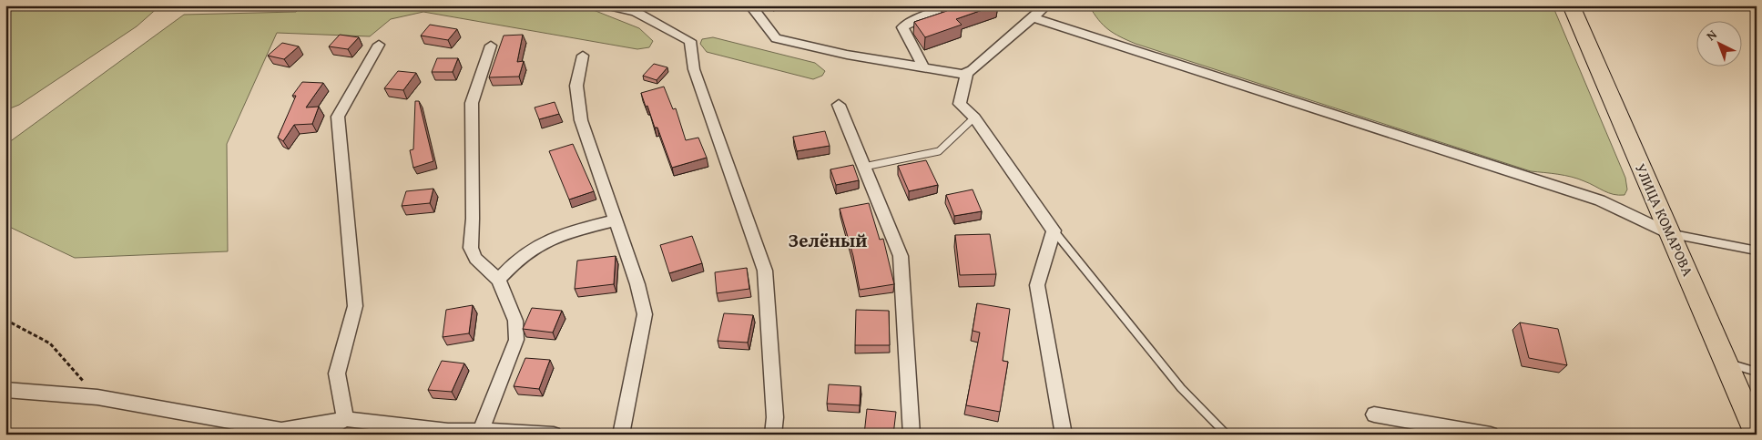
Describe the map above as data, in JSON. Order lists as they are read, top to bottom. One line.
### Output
{"streets":{"main road":["УЛИЦА КОМАРОВА"]},"districts":["Зелёный"],"north":"top left"}
